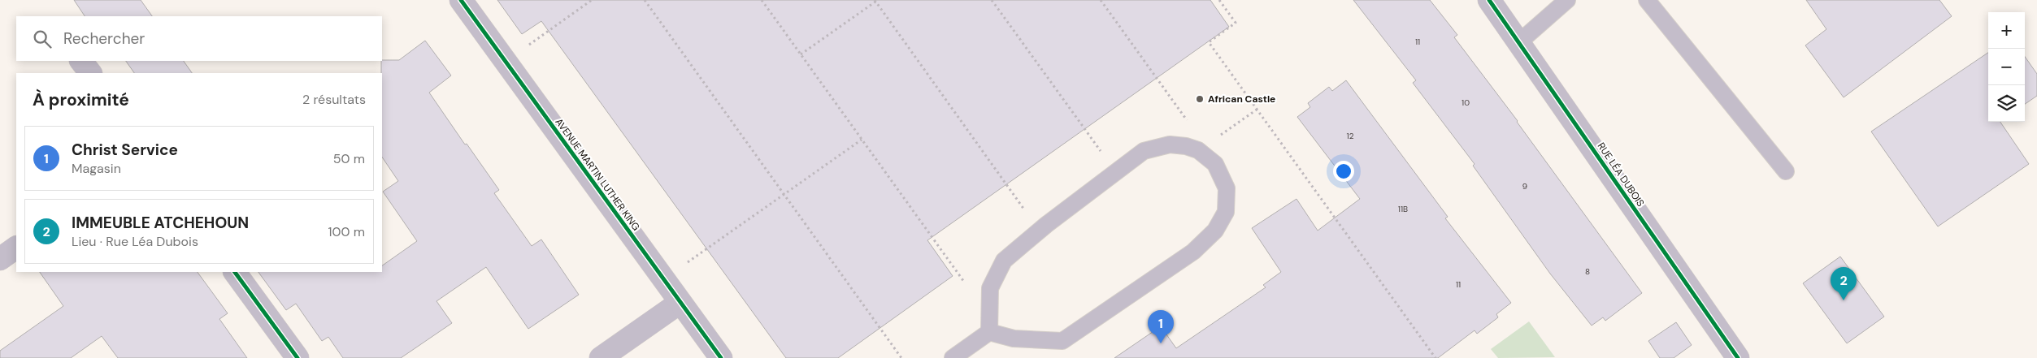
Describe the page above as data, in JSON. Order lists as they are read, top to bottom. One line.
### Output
{"streets":{"street":["AVENUE MARTIN LUTHER KING","RUE LÉA DUBOIS"]},"places":["African Castle"],"house_numbers":["11","10","12","9","11B","8","11"],"page":{"map_buttons":["+","−"],"search":"Rechercher","heading":["À proximité","2 résultats"],"list":[{"mark":"1","name":"Christ Service","note":"Magasin","value":"50 m"},{"mark":"2","name":"IMMEUBLE ATCHEHOUN","note":"Lieu · Rue Léa Dubois","value":"100 m"}],"pins":["2","1"]}}
